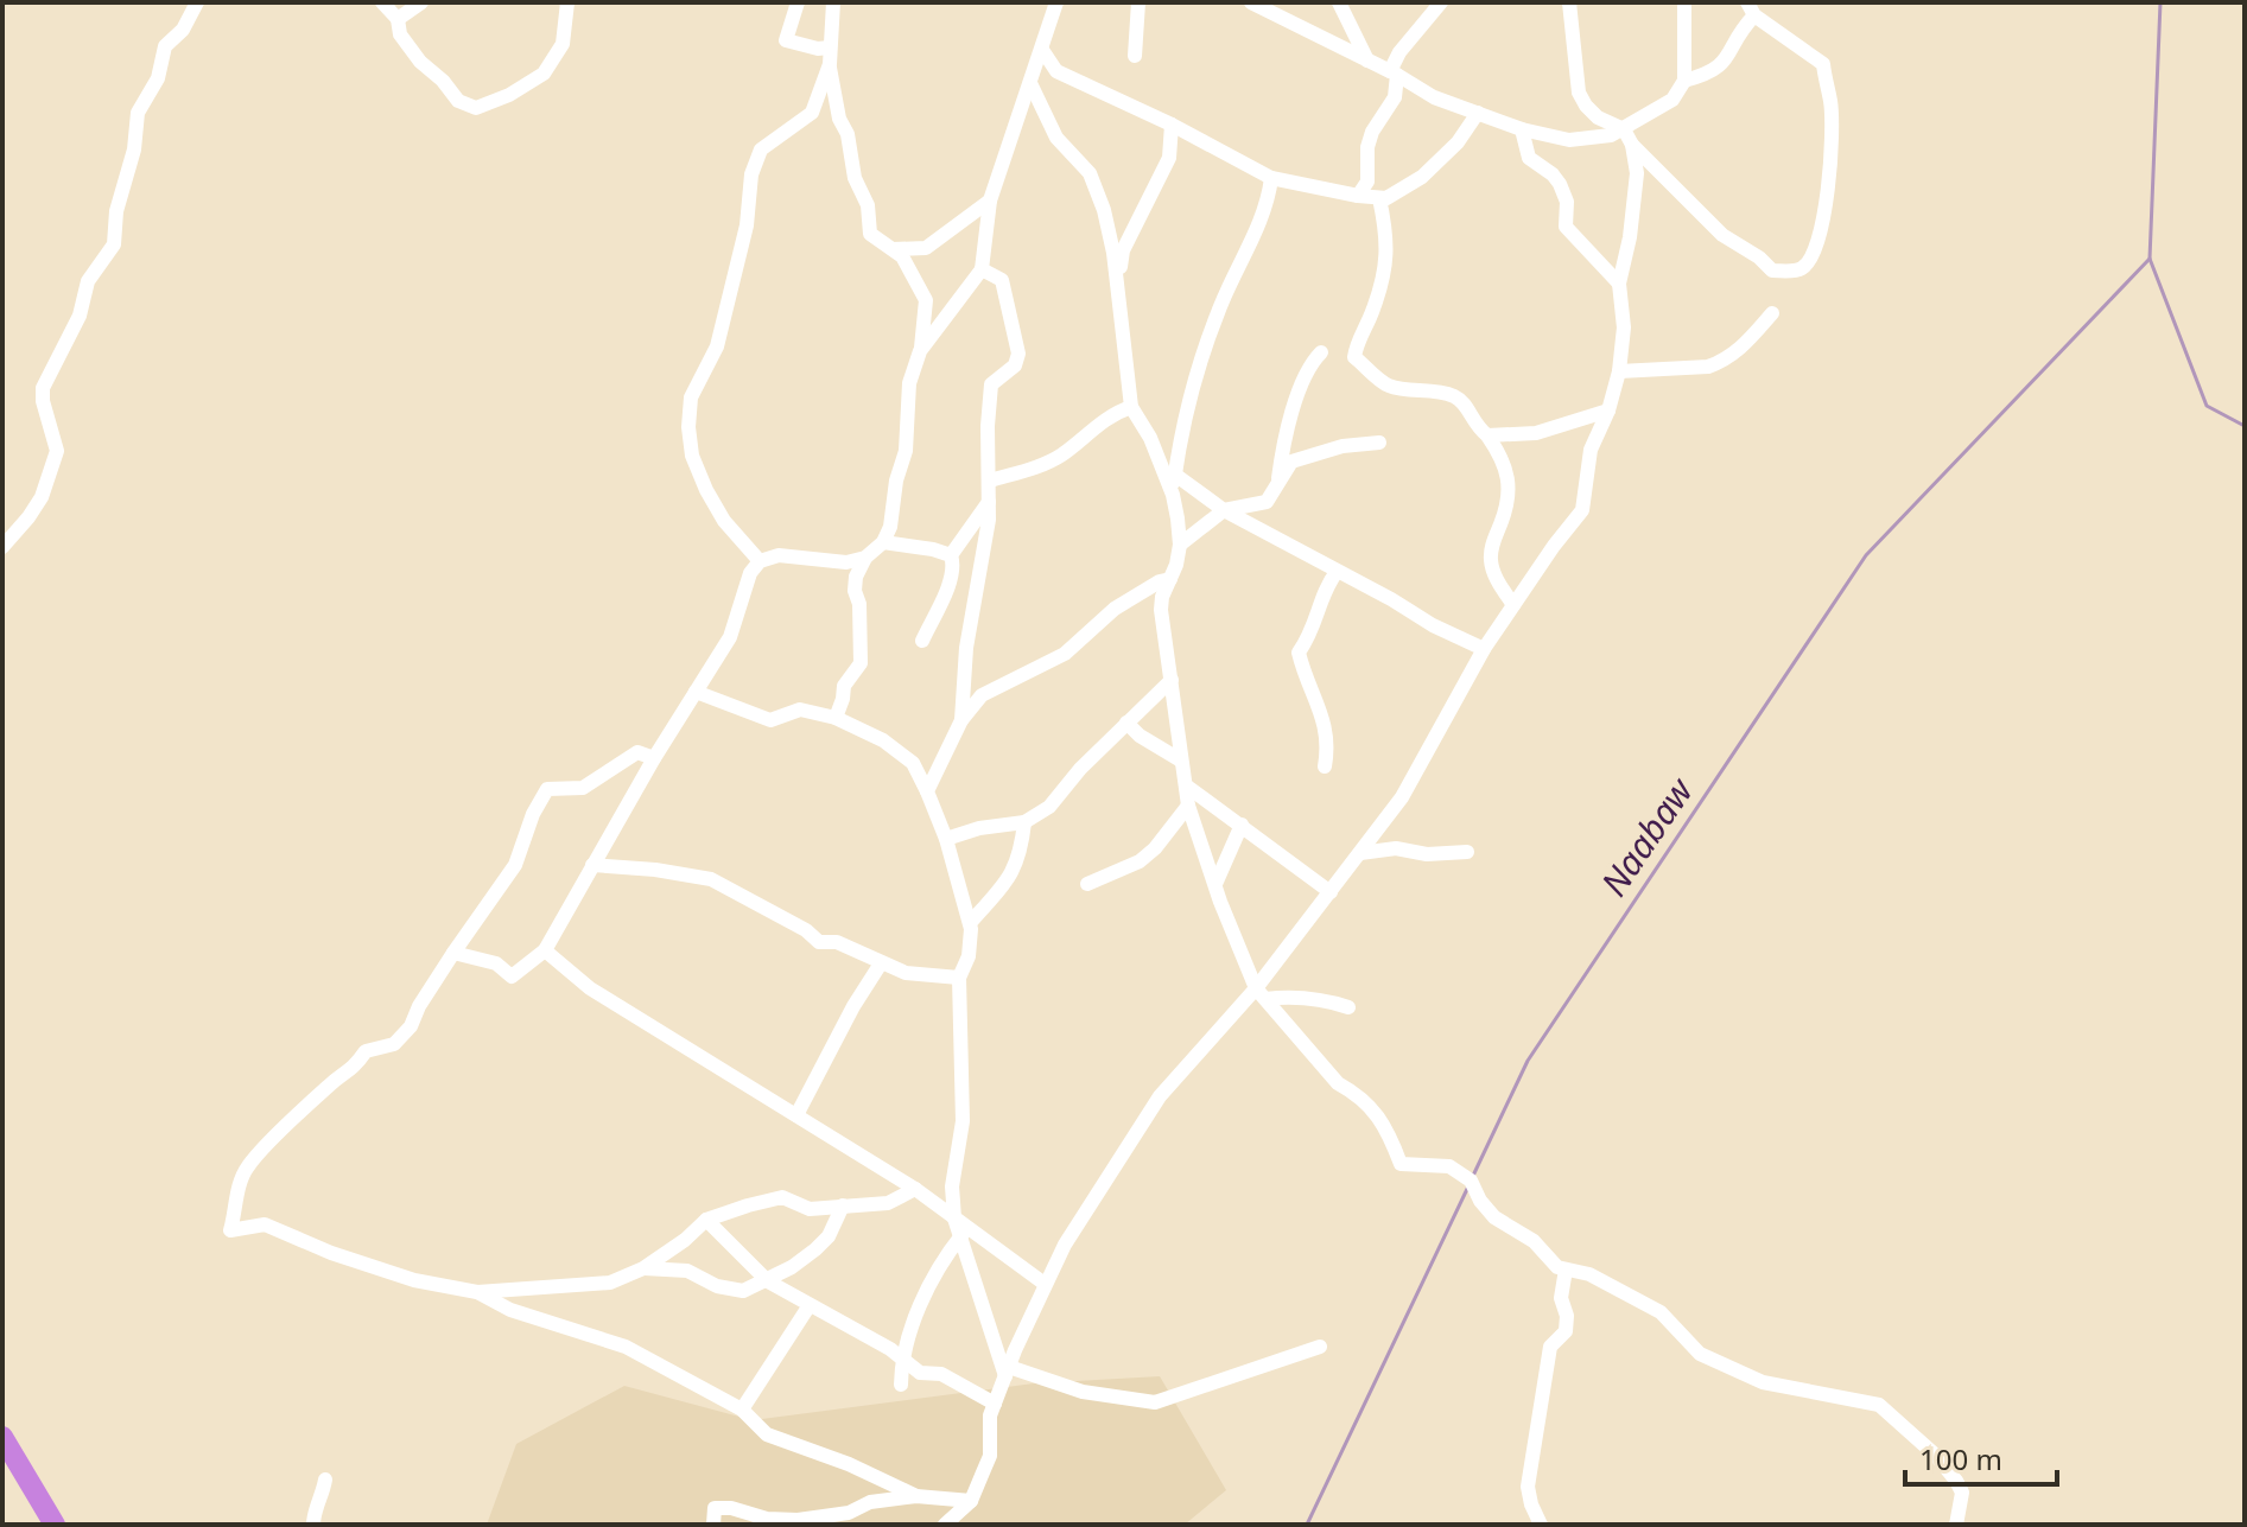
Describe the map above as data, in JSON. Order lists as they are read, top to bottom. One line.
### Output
{"water":["Naabaw"],"scale_bar":"100 m"}
